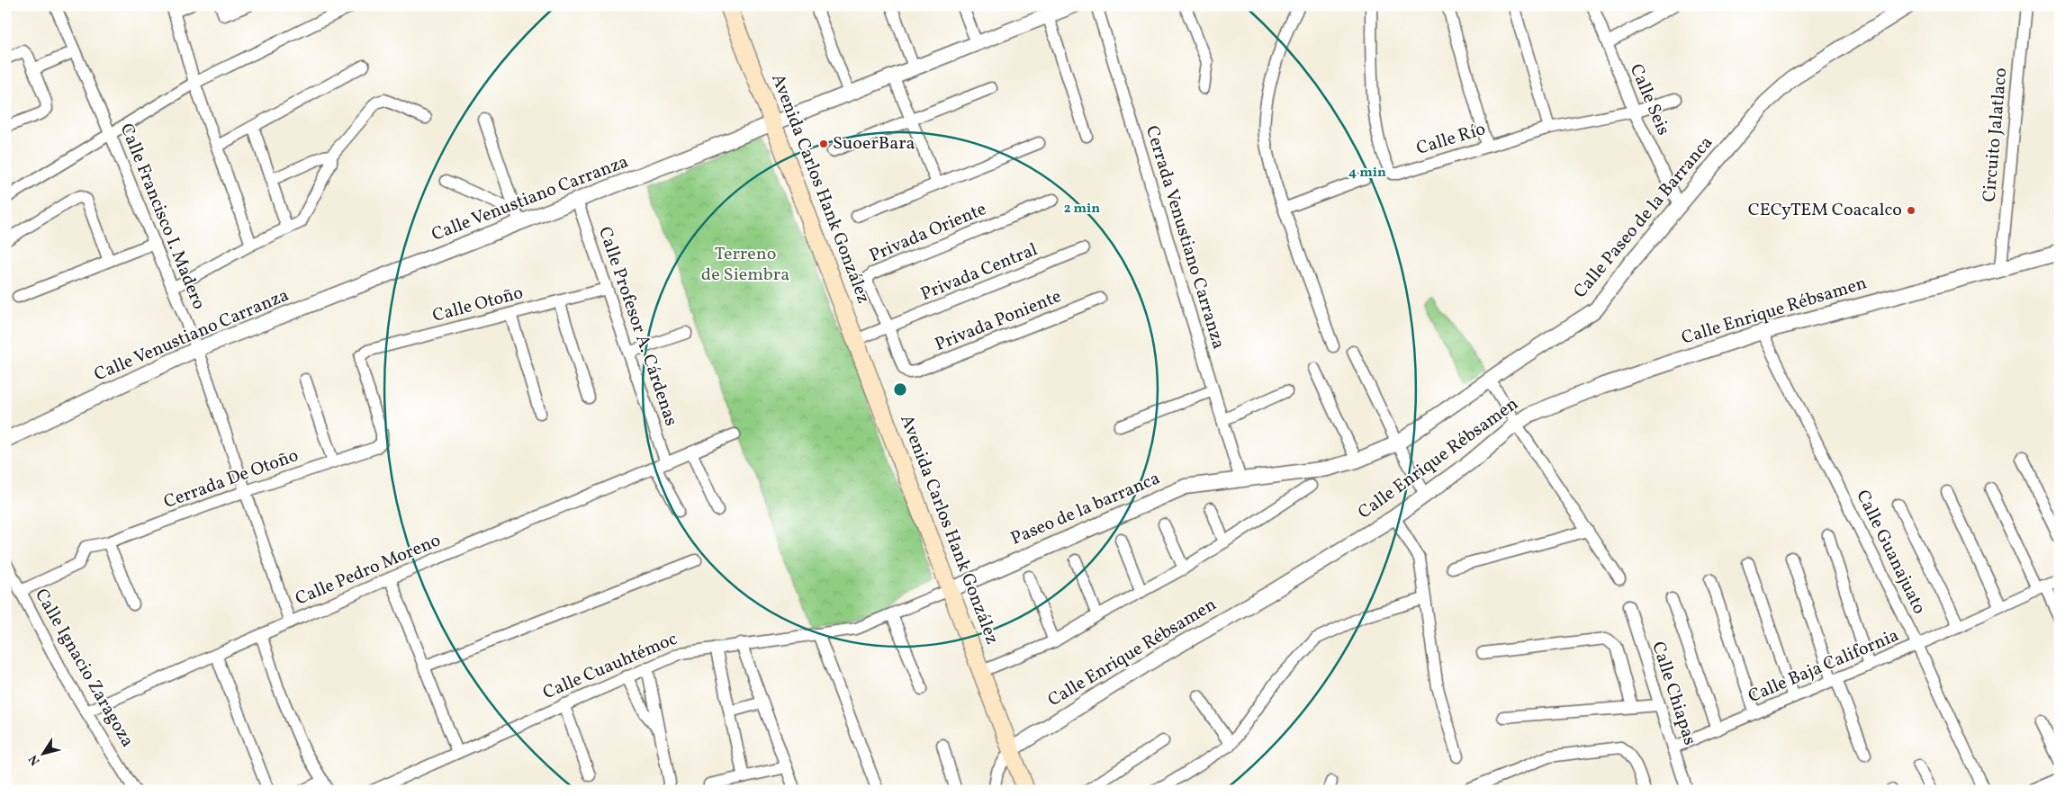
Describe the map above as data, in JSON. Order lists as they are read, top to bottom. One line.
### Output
{"streets":{"main road":["Avenida Carlos Hank González"],"street":["Calle Seis","Circuito Jalatlaco","Calle Río","Calle Venustiano Carranza","Calle Francisco I. Madero","Calle Paseo de la Barranca","Privada Oriente","Cerrada Venustiano Carranza","Privada Central","Calle Otoño","Calle Enrique Rébsamen","Privada Poniente","Calle Profesor A. Cárdenas","Cerrada De Otoño","Paseo de la barranca","Calle Guanajuato","Calle Pedro Moreno","Calle Cuauhtémoc","Calle Baja California","Calle Ignacio Zaragoza","Calle Chiapas"]},"crossings":[["Calle Seis","Calle Río"],["Calle Seis","Calle Paseo de la Barranca"],["Circuito Jalatlaco","Calle Enrique Rébsamen"],["Avenida Carlos Hank González","Calle Venustiano Carranza"],["Avenida Carlos Hank González","Privada Central"],["Avenida Carlos Hank González","Calle Enrique Rébsamen"],["Avenida Carlos Hank González","Paseo de la barranca"],["Avenida Carlos Hank González","Calle Cuauhtémoc"],["Calle Venustiano Carranza","Calle Francisco I. Madero"],["Calle Venustiano Carranza","Calle Profesor A. Cárdenas"],["Calle Francisco I. Madero","Cerrada De Otoño"],["Calle Francisco I. Madero","Calle Pedro Moreno"],["Calle Paseo de la Barranca","Cerrada Venustiano Carranza"],["Calle Paseo de la Barranca","Paseo de la barranca"],["Privada Oriente","Privada Central"],["Privada Oriente","Privada Poniente"],["Cerrada Venustiano Carranza","Paseo de la barranca"],["Privada Central","Privada Poniente"],["Calle Otoño","Calle Profesor A. Cárdenas"],["Calle Otoño","Cerrada De Otoño"],["Calle Enrique Rébsamen","Calle Guanajuato"],["Calle Profesor A. Cárdenas","Calle Pedro Moreno"],["Cerrada De Otoño","Calle Ignacio Zaragoza"],["Paseo de la barranca","Calle Cuauhtémoc"],["Calle Guanajuato","Calle Baja California"],["Calle Pedro Moreno","Calle Ignacio Zaragoza"],["Calle Baja California","Calle Chiapas"]],"parks":["Terreno de Siembra"],"places":["SuoerBara","CECyTEM Coacalco"],"north":"bottom left","rings":["4 min","2 min"]}
